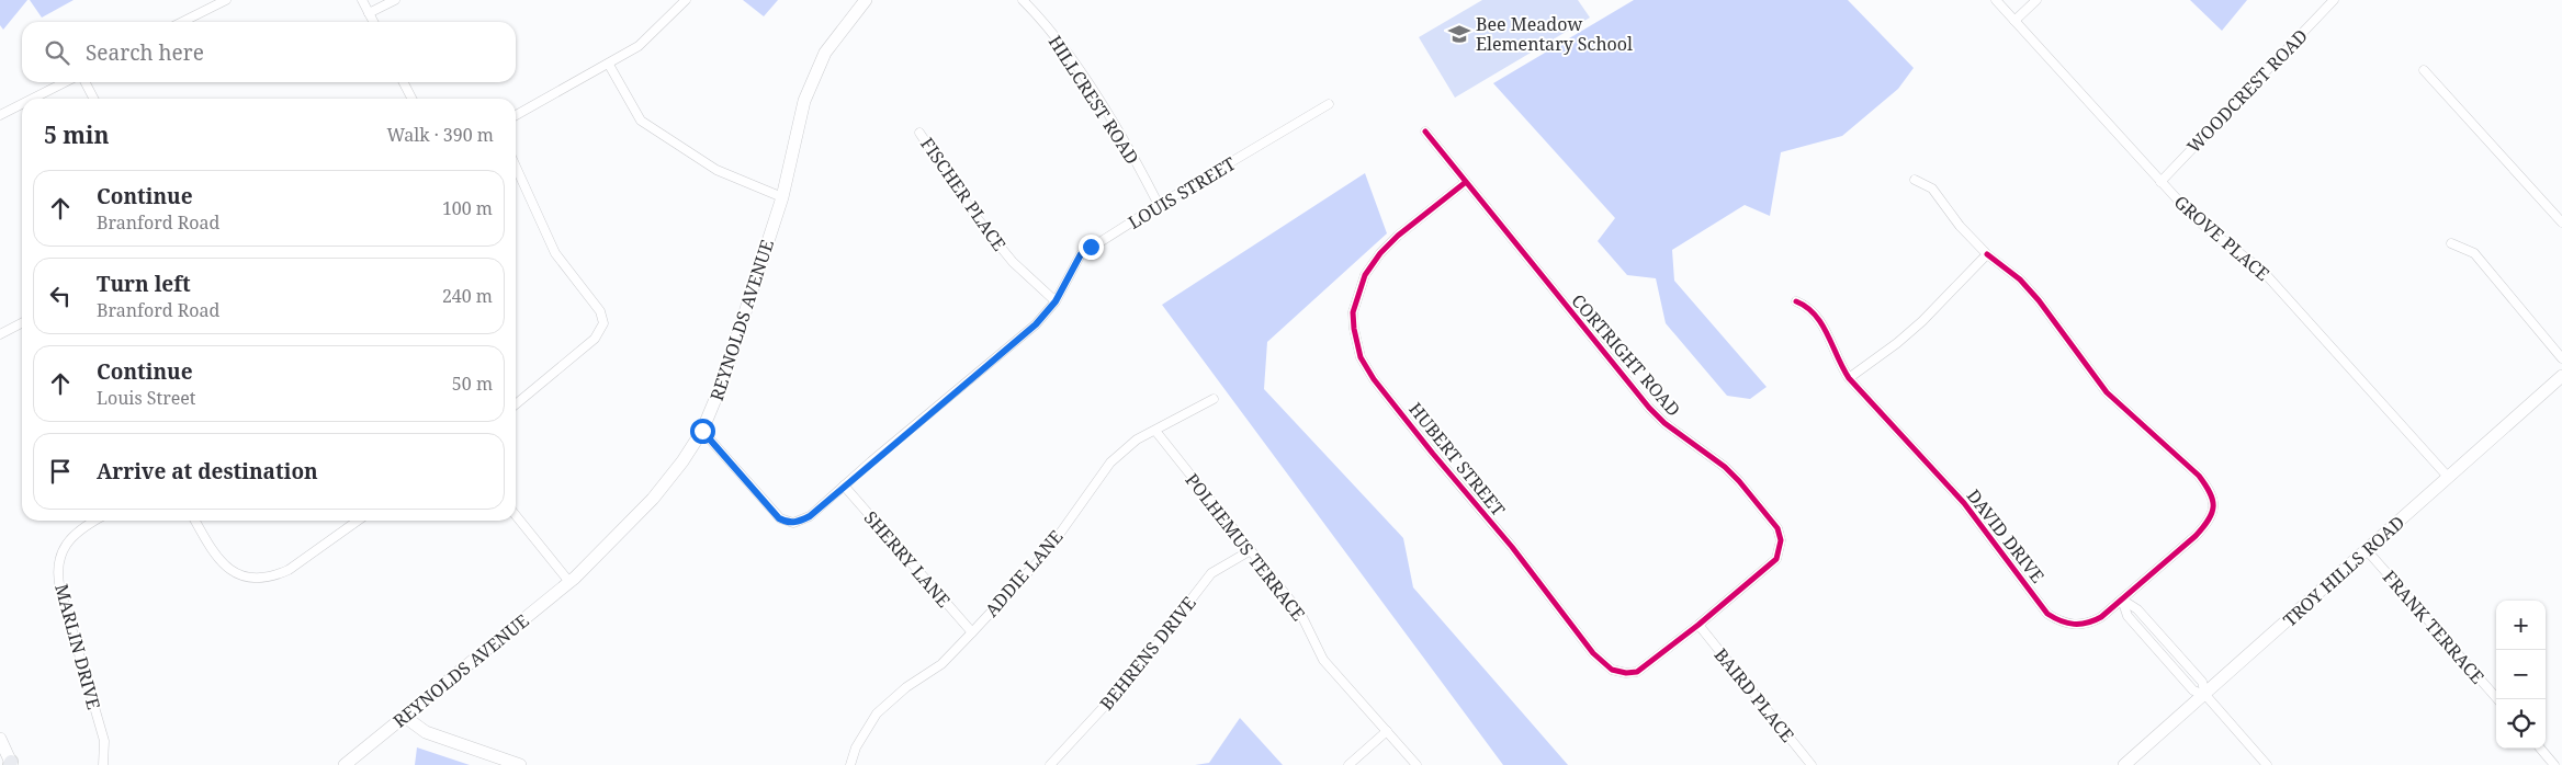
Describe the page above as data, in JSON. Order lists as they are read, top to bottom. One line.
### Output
{"streets":{"street":["WOODCREST ROAD","HILLCREST ROAD","LOUIS STREET","FISCHER PLACE","GROVE PLACE","REYNOLDS AVENUE","CORTRIGHT ROAD","HUBERT STREET","DAVID DRIVE","POLHEMUS TERRACE","SHERRY LANE","TROY HILLS ROAD","ADDIE LANE","FRANK TERRACE","MARLIN DRIVE","BEHRENS DRIVE","BAIRD PLACE"]},"crossings":[["WOODCREST ROAD","GROVE PLACE"],["HILLCREST ROAD","LOUIS STREET"],["LOUIS STREET","FISCHER PLACE"],["LOUIS STREET","REYNOLDS AVENUE"],["LOUIS STREET","SHERRY LANE"],["GROVE PLACE","TROY HILLS ROAD"],["CORTRIGHT ROAD","HUBERT STREET"],["CORTRIGHT ROAD","BAIRD PLACE"],["HUBERT STREET","BAIRD PLACE"],["POLHEMUS TERRACE","ADDIE LANE"],["POLHEMUS TERRACE","BEHRENS DRIVE"],["SHERRY LANE","ADDIE LANE"],["TROY HILLS ROAD","FRANK TERRACE"]],"places":{"school or university":["Bee Meadow Elementary School"]},"page":{"search":"Search here","heading":["5 min","Walk · 390 m"],"list":[["Continue","Branford Road","100 m"],["Turn left","Branford Road","240 m"],["Continue","Louis Street","50 m"],"Arrive at destination"],"map_buttons":["+","−"]}}
